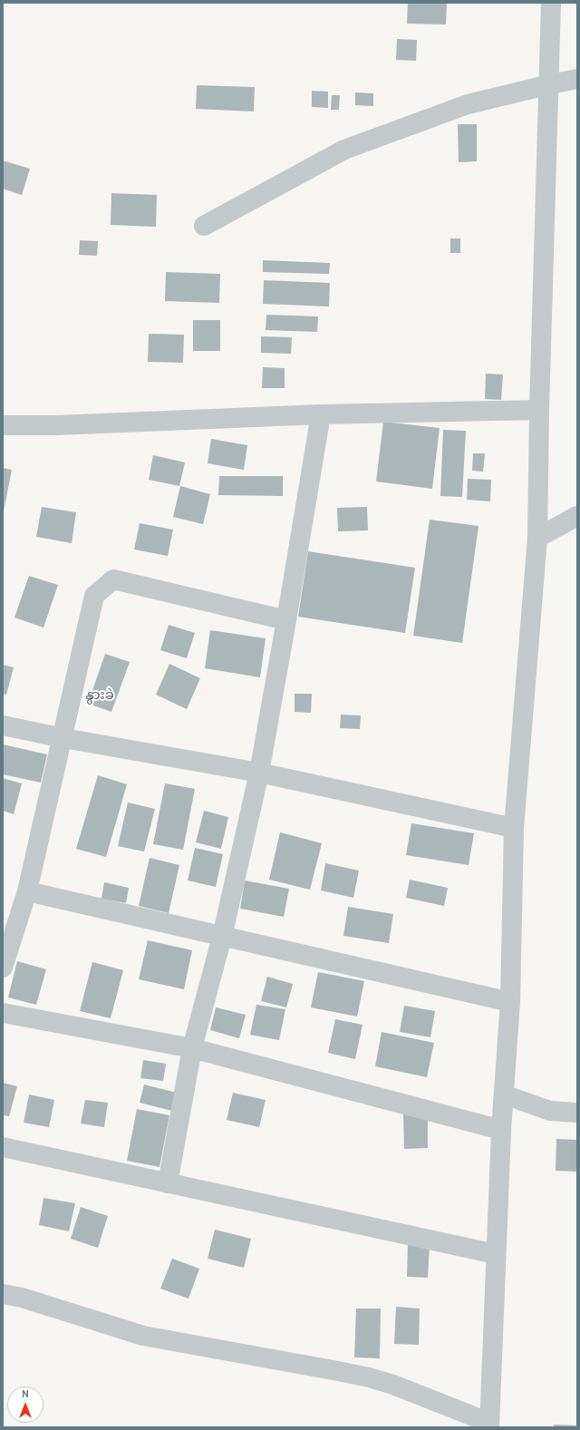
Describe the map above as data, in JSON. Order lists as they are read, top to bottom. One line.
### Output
{"districts":["နွားခဲ"],"north":"top"}
